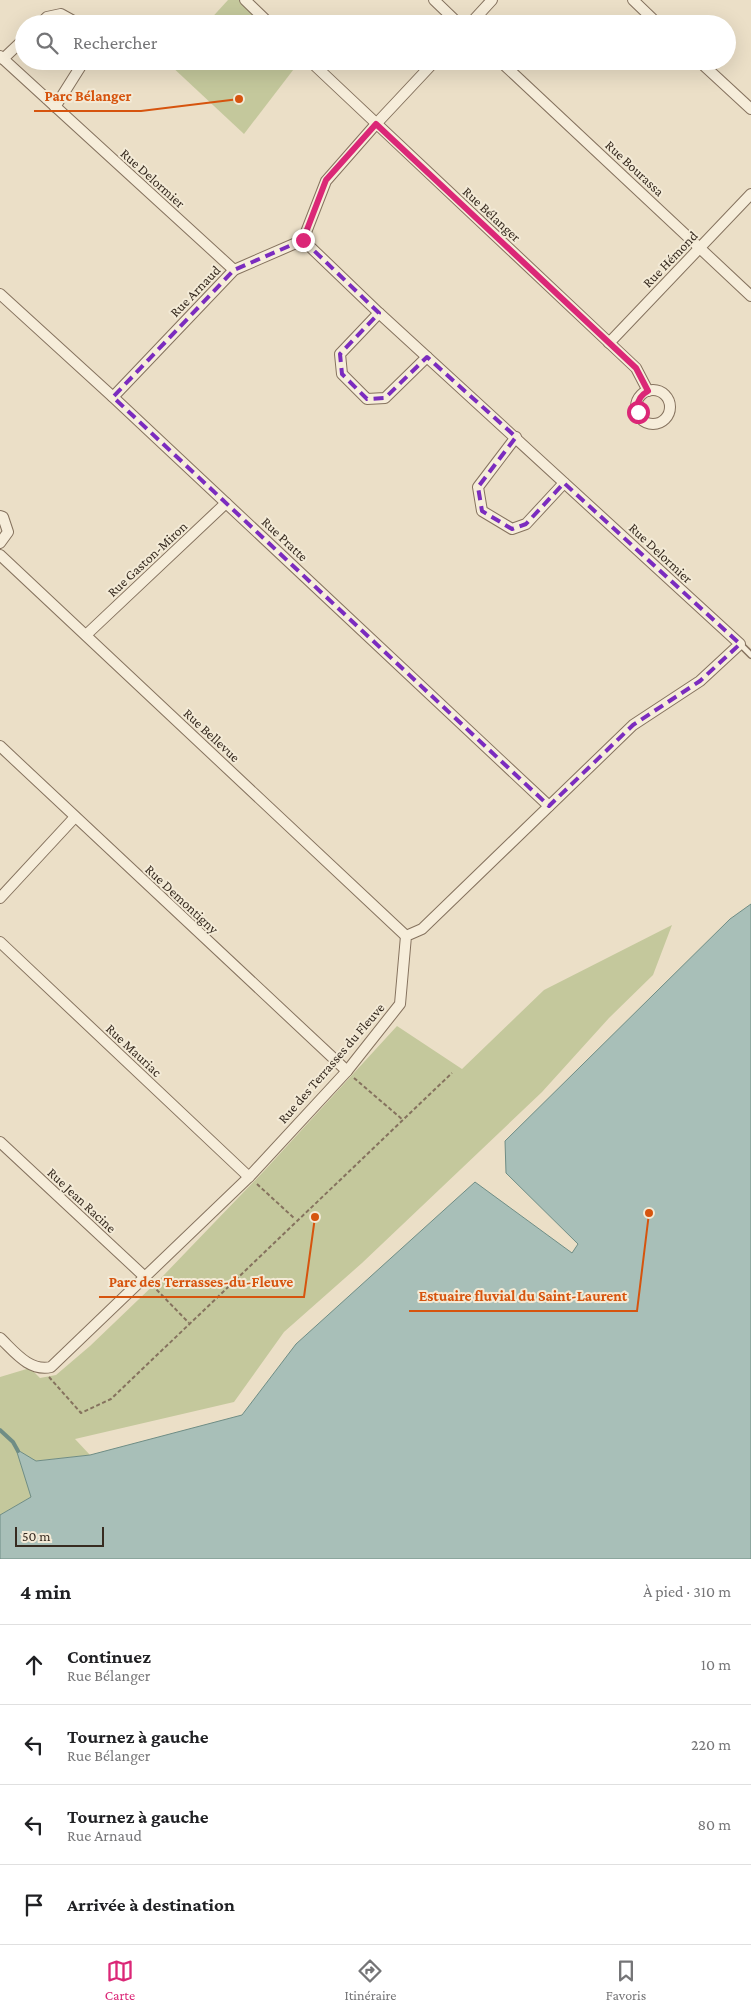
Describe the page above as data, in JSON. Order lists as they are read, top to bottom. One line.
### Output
{"streets":{"street":["Rue Bourassa","Rue Delormier","Rue Bélanger","Rue Hémond","Rue Arnaud","Rue Pratte","Rue Gaston-Miron","Rue Bellevue","Rue Demontigny","Rue Mauriac","Rue des Terrasses du Fleuve","Rue Jean Racine"]},"crossings":[["Rue Bourassa","Rue Hémond"],["Rue Delormier","Rue Arnaud"],["Rue Bélanger","Rue Hémond"],["Rue Arnaud","Rue Pratte"],["Rue Pratte","Rue Gaston-Miron"],["Rue Gaston-Miron","Rue Bellevue"],["Rue Bellevue","Rue des Terrasses du Fleuve"],["Rue Demontigny","Rue des Terrasses du Fleuve"],["Rue Mauriac","Rue des Terrasses du Fleuve"],["Rue des Terrasses du Fleuve","Rue Jean Racine"]],"places":["Parc Bélanger","Estuaire fluvial du Saint-Laurent","Parc des Terrasses-du-Fleuve"],"scale_bar":"50 m","page":{"search":"Rechercher","scale":"50 m","heading":["4 min","À pied · 310 m"],"list":[["Continuez","Rue Bélanger","10 m"],["Tournez à gauche","Rue Bélanger","220 m"],["Tournez à gauche","Rue Arnaud","80 m"],"Arrivée à destination"],"nav":["Carte","Itinéraire","Favoris"]}}
